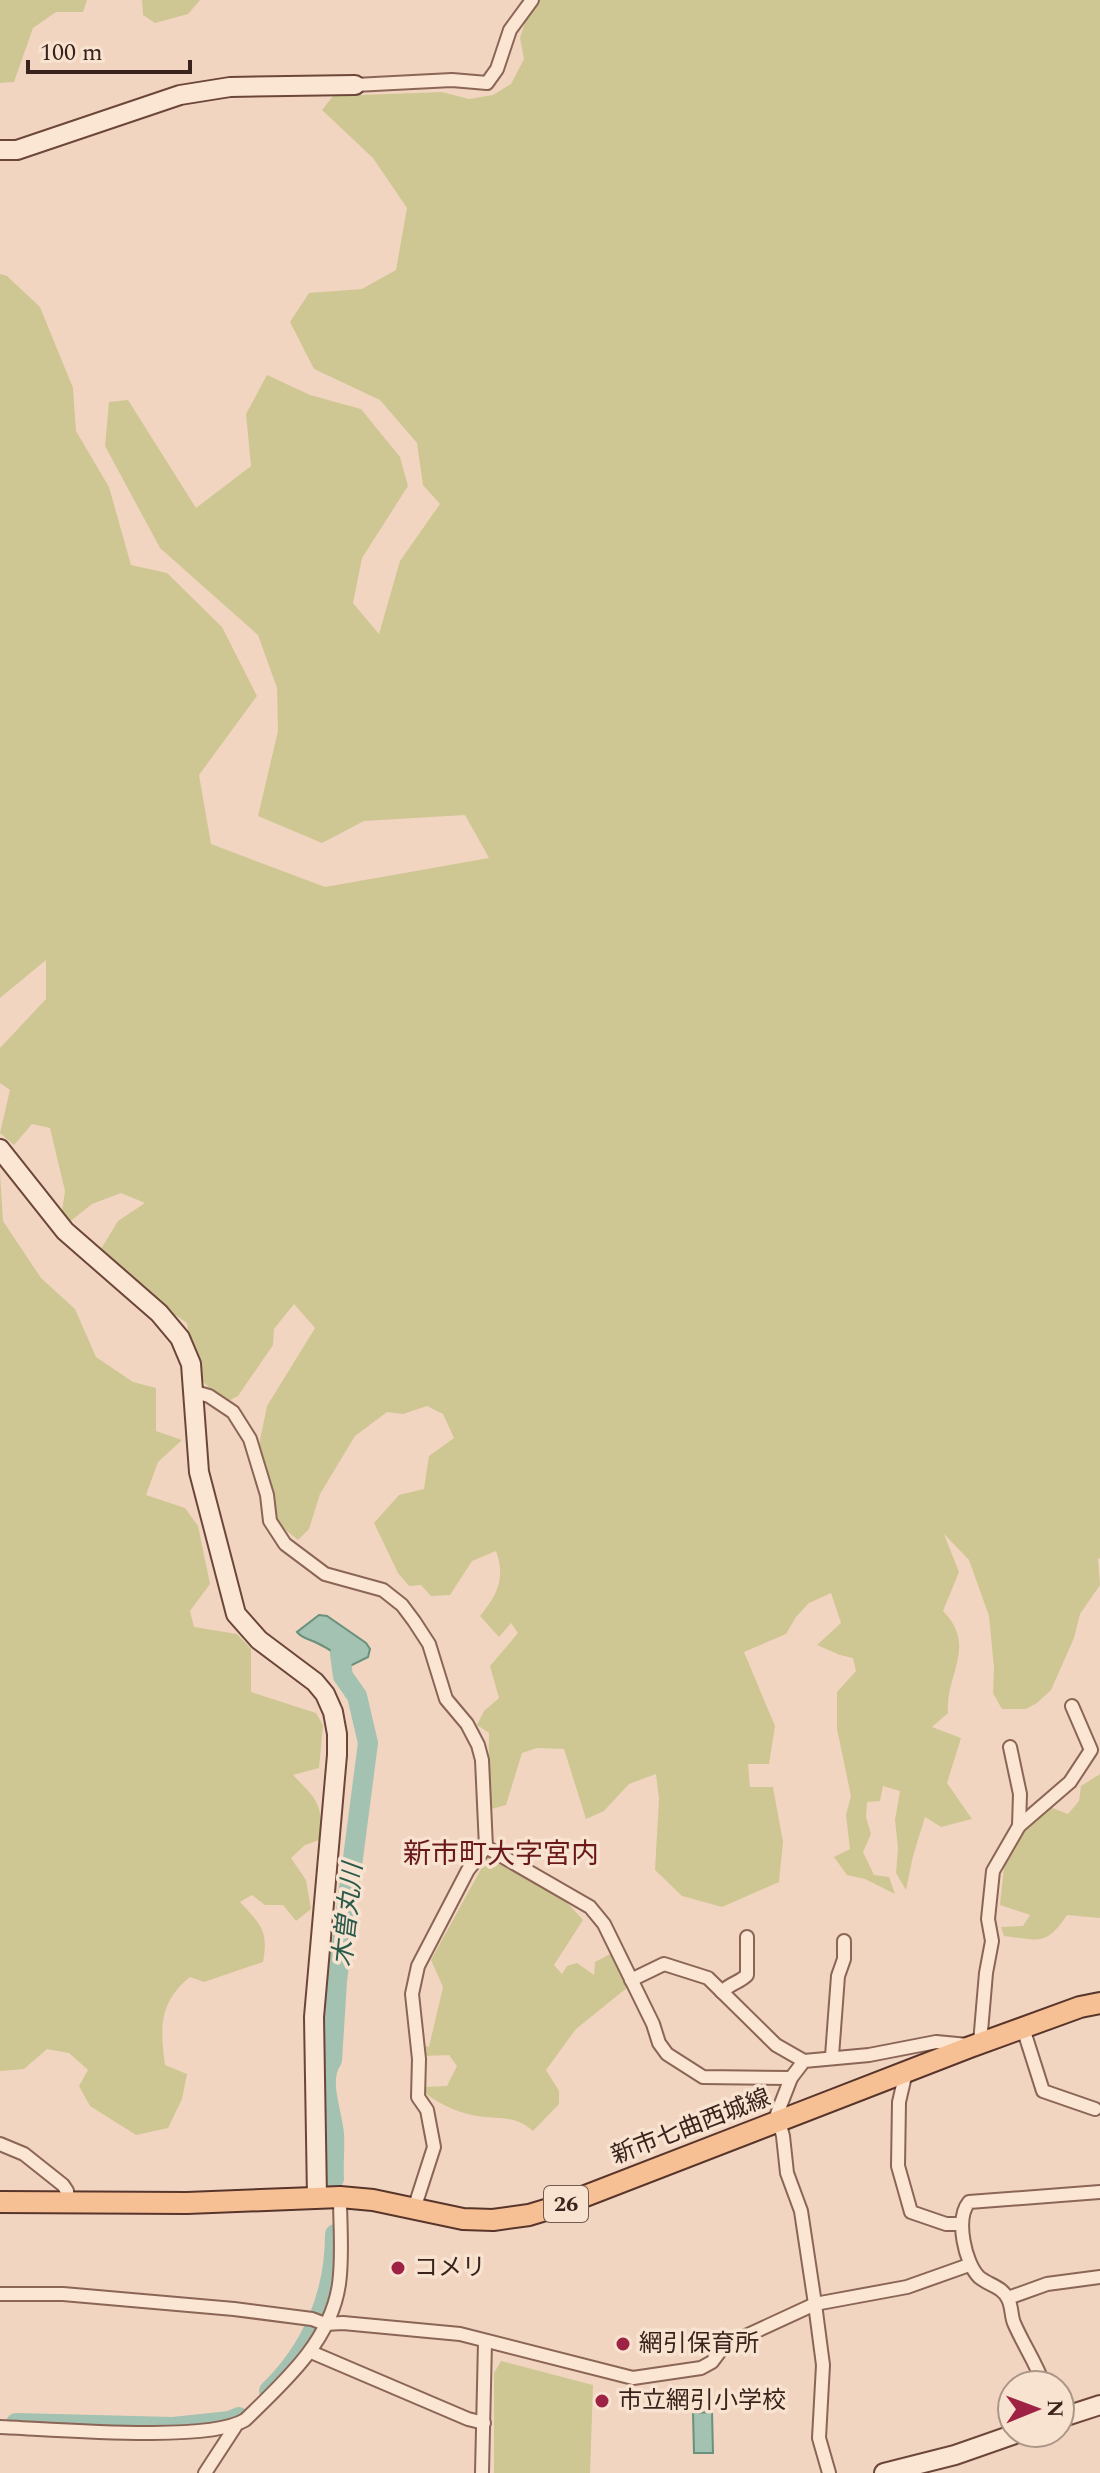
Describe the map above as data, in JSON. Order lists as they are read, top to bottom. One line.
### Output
{"streets":{"main road":["新市七曲西城線","26"]},"districts":["新市町大字宮内"],"water":["木曽丸川"],"places":["コメリ","網引保育所","市立網引小学校"],"scale_bar":"100 m","north":"right"}
